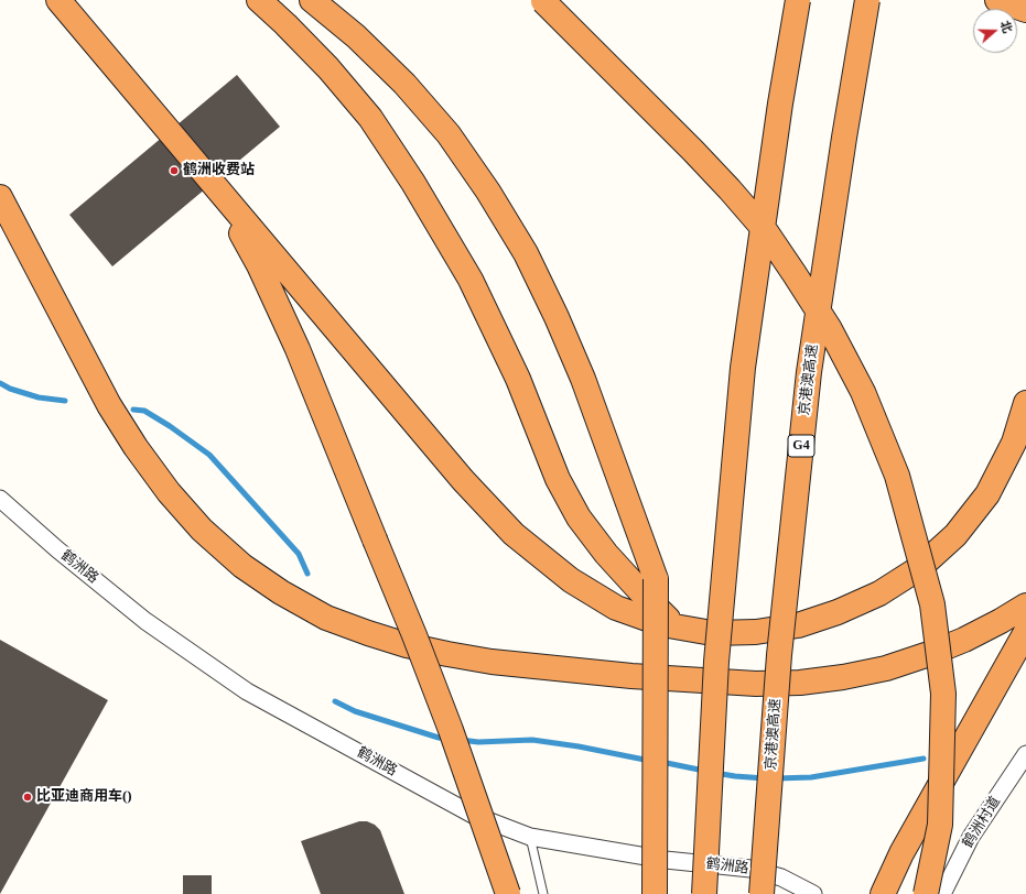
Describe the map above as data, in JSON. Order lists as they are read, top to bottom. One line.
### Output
{"streets":{"highway":["京港澳高速","G4"],"street":["鹤洲路","鹤洲村道"]},"places":["鹤洲收费站","比亚迪商用车()"],"north":"right"}
